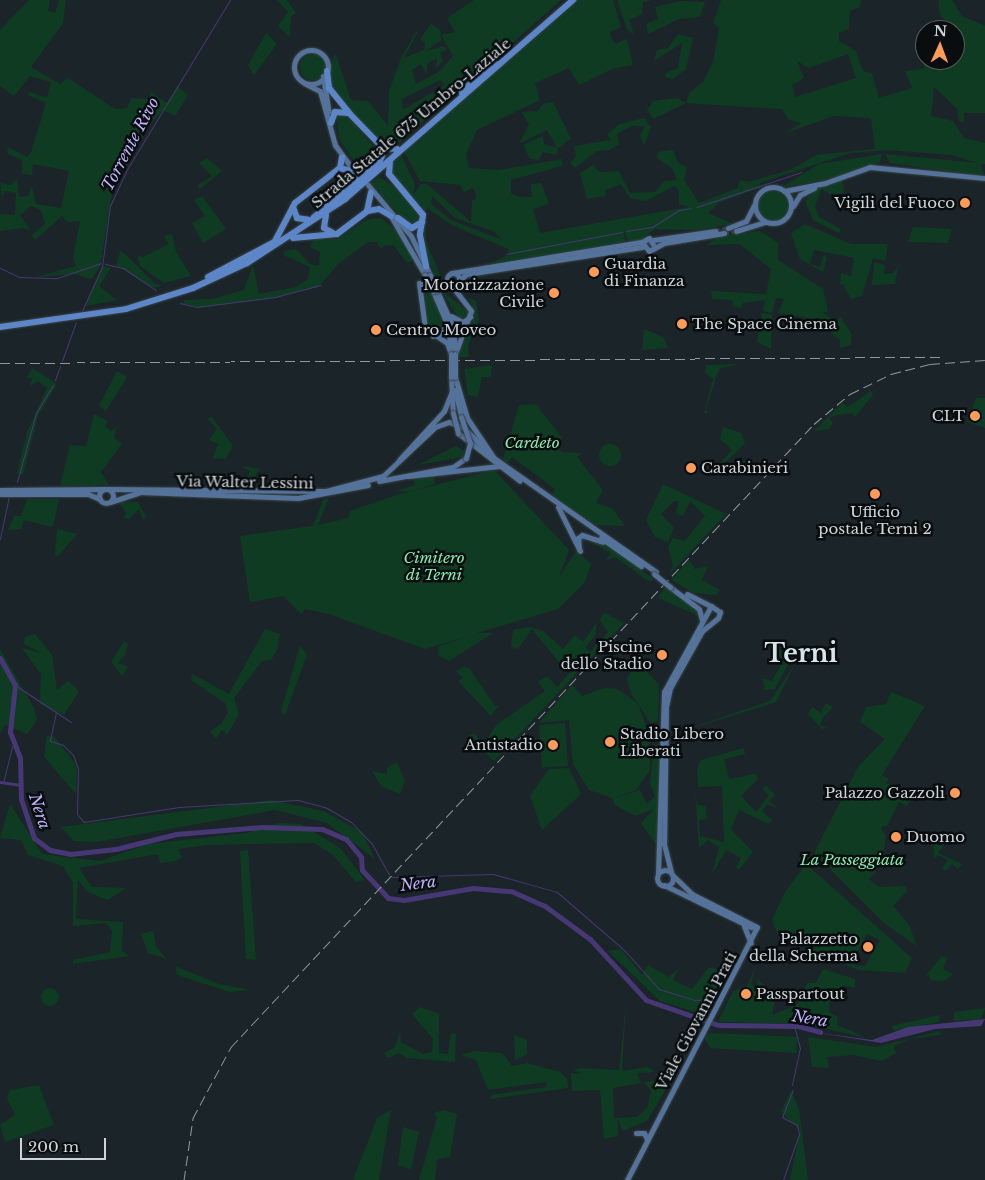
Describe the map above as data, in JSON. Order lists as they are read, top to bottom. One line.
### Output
{"streets":{"highway":["Strada Statale 675 Umbro-Laziale"],"main road":["Via Walter Lessini","Viale Giovanni Prati"]},"districts":["Terni"],"water":["Torrente Rivo","Nera"],"parks":["Cardeto","Cimitero di Terni","La Passeggiata"],"places":["Vigili del Fuoco","Guardia di Finanza","Motorizzazione Civile","The Space Cinema","Centro Moveo","CLT","Carabinieri","Ufficio postale Terni 2","Piscine dello Stadio","Stadio Libero Liberati","Antistadio","Palazzo Gazzoli","Duomo","Palazzetto della Scherma","Passpartout"],"scale_bar":"200 m","north":"top"}
